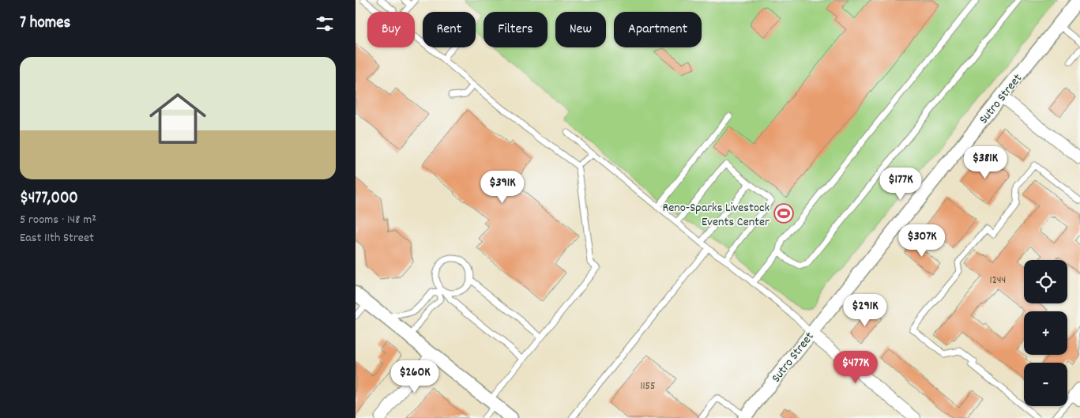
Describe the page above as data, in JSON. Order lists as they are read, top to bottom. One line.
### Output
{"streets":{"street":["Sutro Street"]},"places":{"sports":["Reno-Sparks Livestock Events Center"]},"house_numbers":["1244","1155"],"page":{"heading":"7 homes","chip":["Buy","Rent","Filters","New","Apartment"],"list":[{"name":"$477,000","note":"5 rooms · 148 m² · East 11th Street"}],"price":["$381K","$177K","$391K","$307K","$291K","$477K","$260K"],"map_buttons":["+","−"]}}
